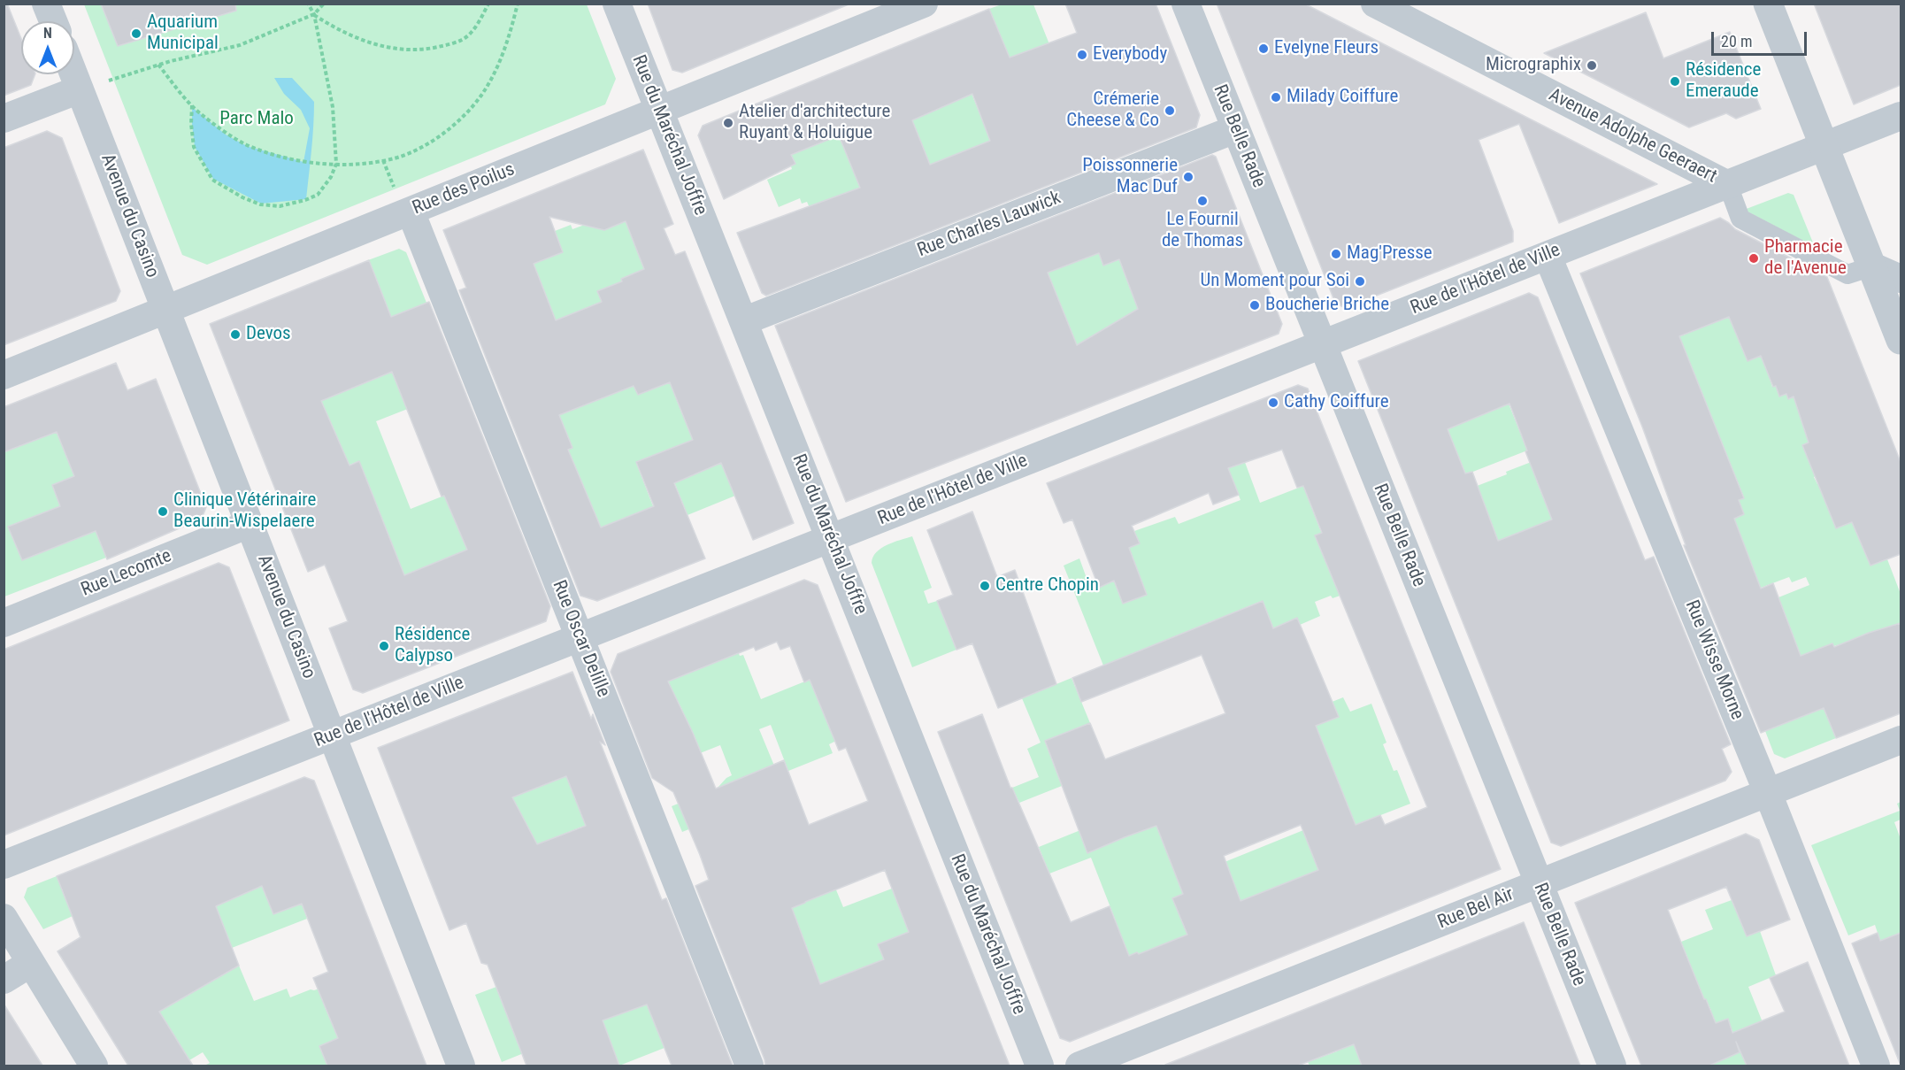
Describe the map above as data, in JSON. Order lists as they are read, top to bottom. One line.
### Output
{"streets":{"street":["Rue du Maréchal Joffre","Rue Belle Rade","Avenue Adolphe Geeraert","Rue des Poilus","Avenue du Casino","Rue Charles Lauwick","Rue de l'Hôtel de Ville","Rue Lecomte","Rue Oscar Delille","Rue Wisse Morne","Rue Bel Air"]},"crossings":[["Rue du Maréchal Joffre","Rue des Poilus"],["Rue du Maréchal Joffre","Rue Charles Lauwick"],["Rue du Maréchal Joffre","Rue de l'Hôtel de Ville"],["Rue Belle Rade","Rue Charles Lauwick"],["Rue Belle Rade","Rue de l'Hôtel de Ville"],["Rue Belle Rade","Rue Bel Air"],["Avenue Adolphe Geeraert","Rue de l'Hôtel de Ville"],["Rue des Poilus","Avenue du Casino"],["Rue des Poilus","Rue Oscar Delille"],["Avenue du Casino","Rue de l'Hôtel de Ville"],["Avenue du Casino","Rue Lecomte"],["Rue de l'Hôtel de Ville","Rue Oscar Delille"],["Rue de l'Hôtel de Ville","Rue Wisse Morne"],["Rue Wisse Morne","Rue Bel Air"]],"parks":["Parc Malo"],"places":["Aquarium Municipal","Evelyne Fleurs","Everybody","Micrographix","Résidence Emeraude","Milady Coiffure","Crémerie Cheese & Co","Atelier d'architecture Ruyant & Holuigue","Poissonnerie Mac Duf","Le Fournil de Thomas","Mag'Presse","Pharmacie de l'Avenue","Un Moment pour Soi","Boucherie Briche","Devos","Cathy Coiffure","Clinique Vétérinaire Beaurin-Wispelaere","Centre Chopin","Résidence Calypso"],"scale_bar":"20 m","north":"top"}
